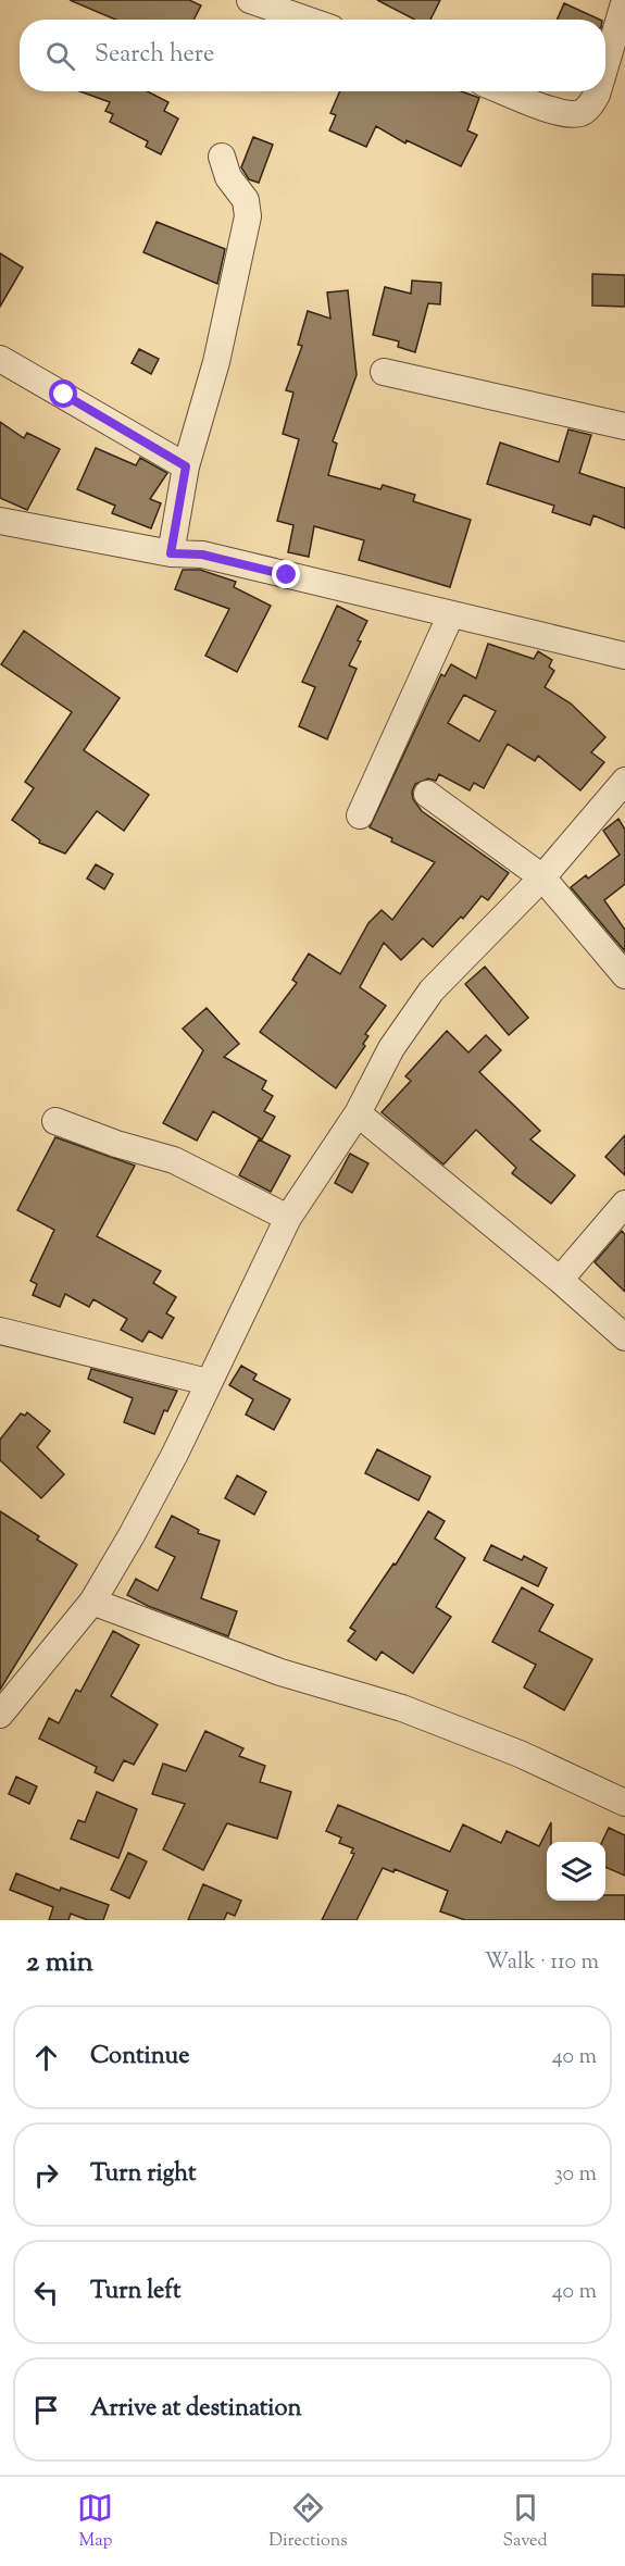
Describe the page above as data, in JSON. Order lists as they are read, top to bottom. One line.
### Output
{"page":{"search":"Search here","heading":["2 min","Walk · 110 m"],"list":[["Continue","40 m"],["Turn right","30 m"],["Turn left","40 m"],"Arrive at destination"],"nav":["Map","Directions","Saved"]}}
